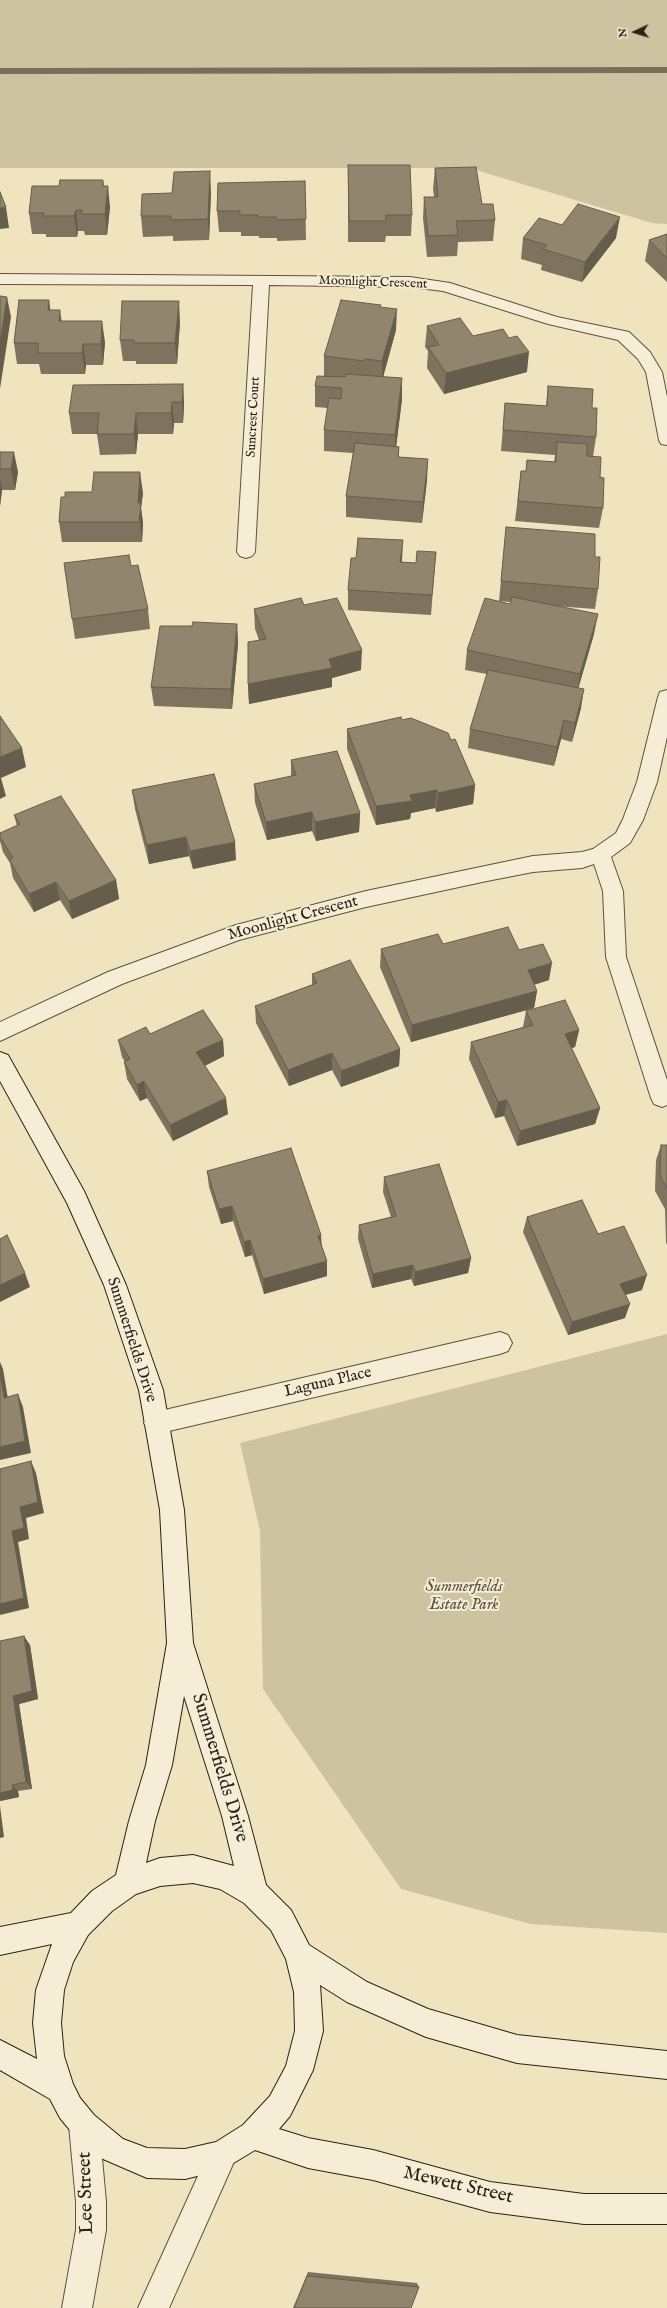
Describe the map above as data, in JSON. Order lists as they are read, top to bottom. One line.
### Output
{"streets":{"street":["Moonlight Crescent","Suncrest Court","Summerfields Drive","Laguna Place","Mewett Street","Lee Street"]},"crossings":[["Moonlight Crescent","Suncrest Court"],["Summerfields Drive","Laguna Place"]],"parks":["Summerfields Estate Park"],"north":"left"}
